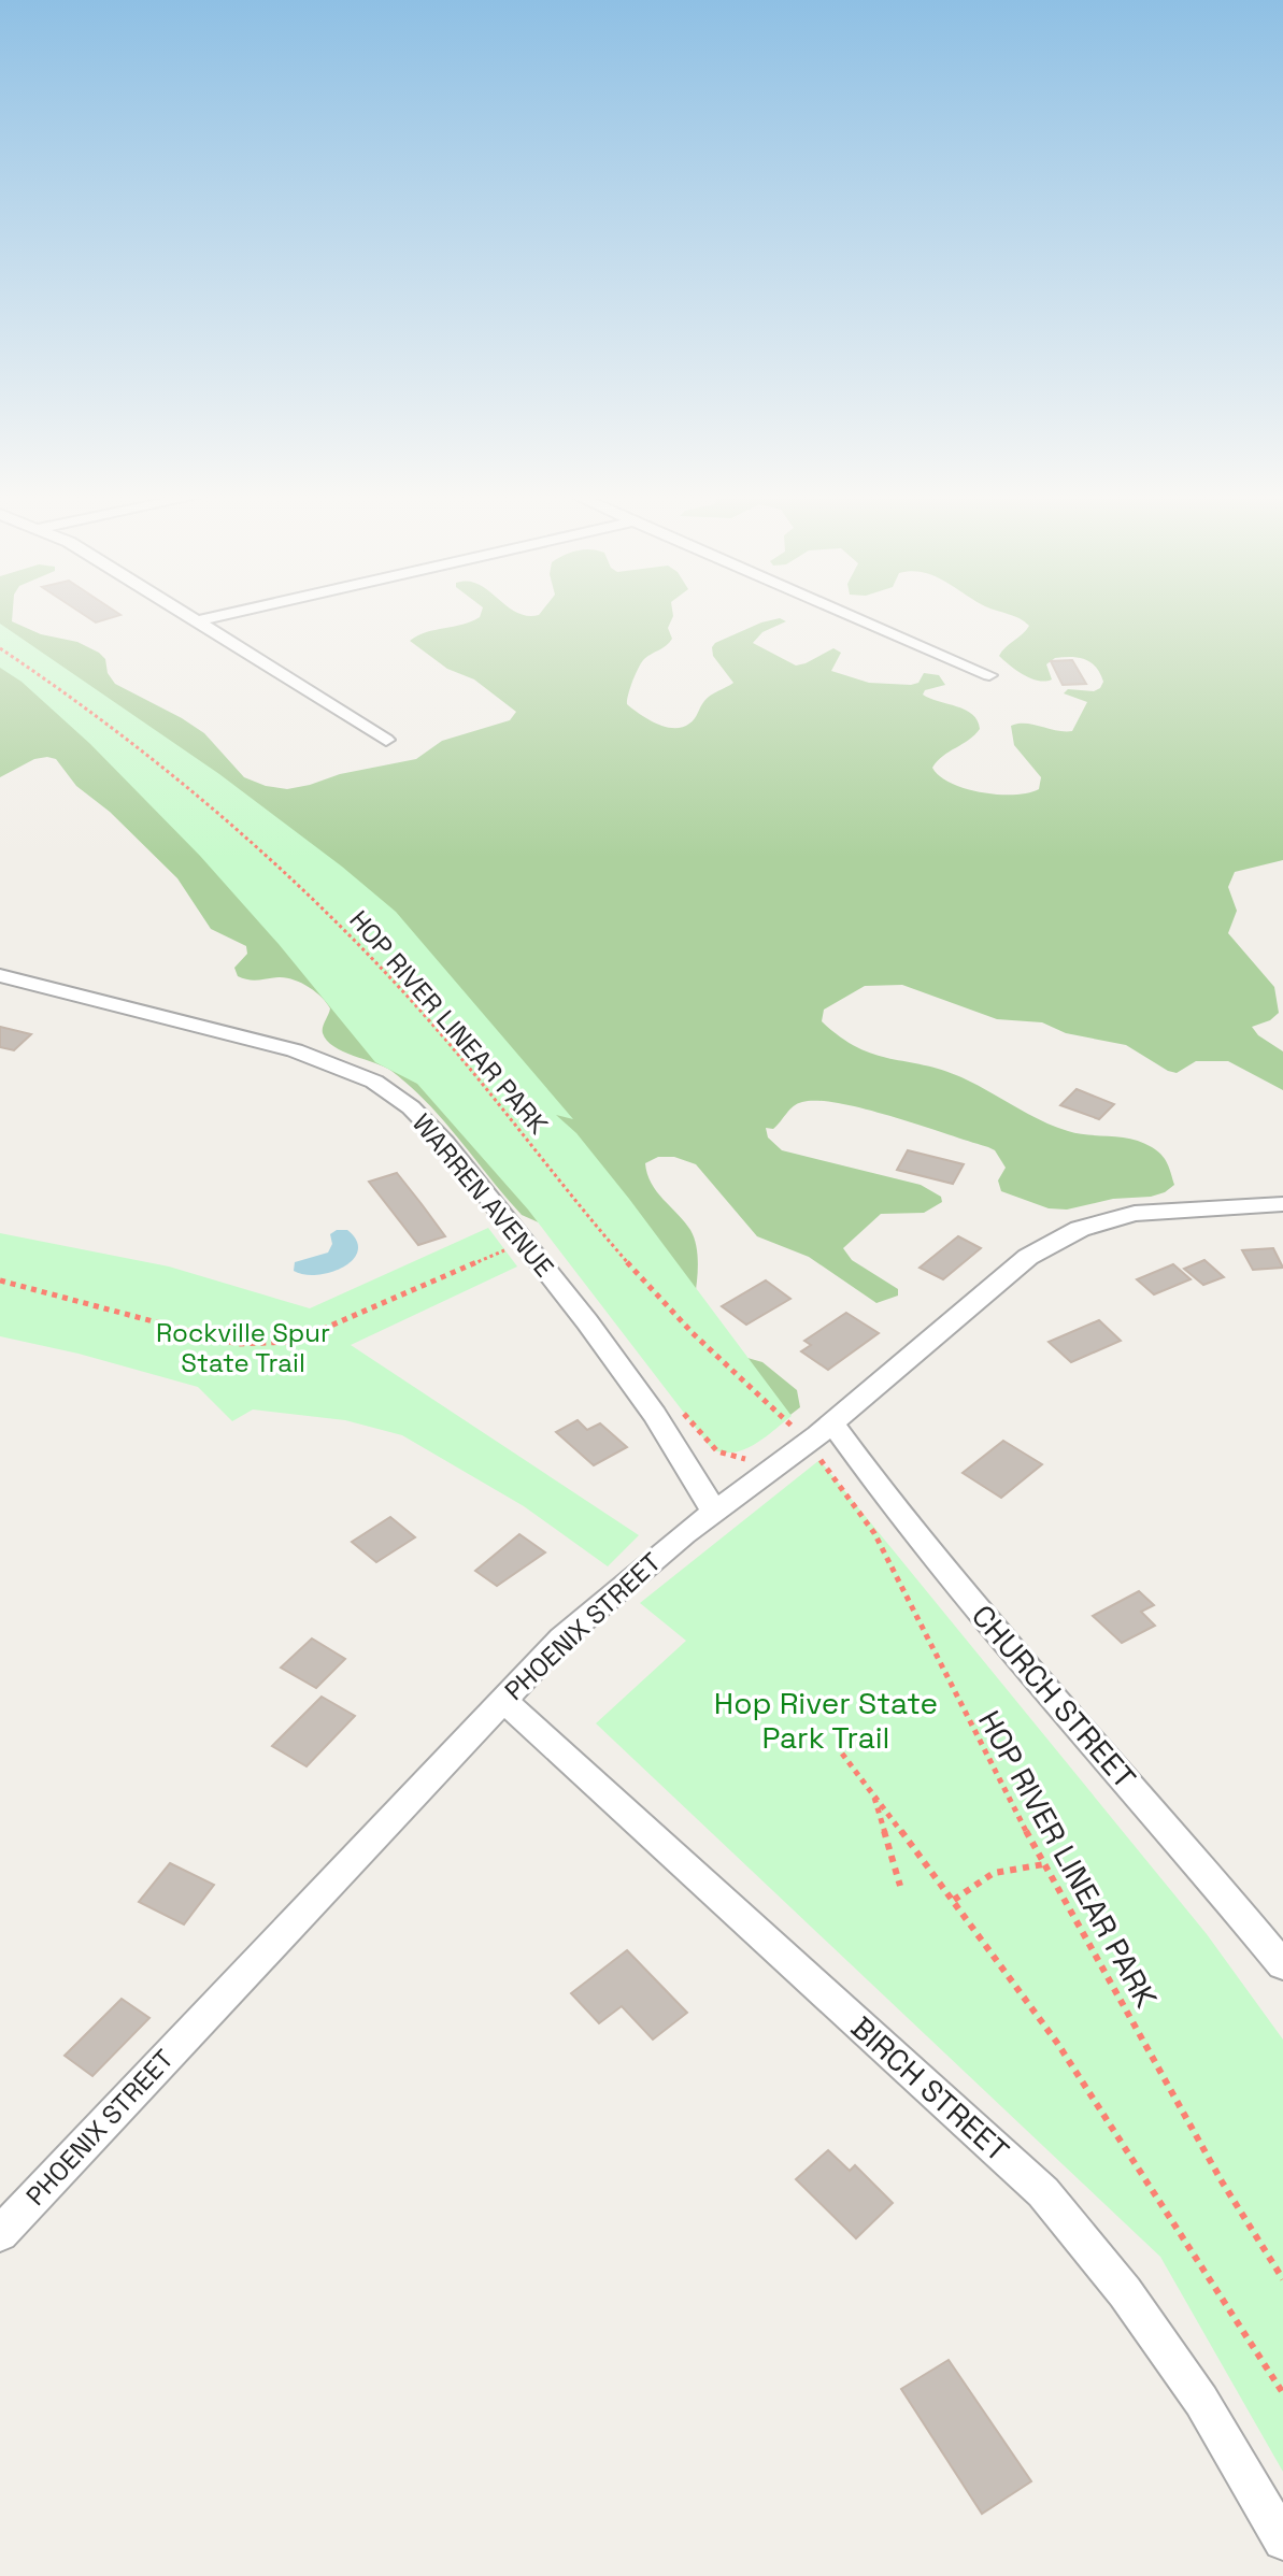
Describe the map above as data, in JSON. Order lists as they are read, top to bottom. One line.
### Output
{"streets":{"street":["WARREN AVENUE","PHOENIX STREET","CHURCH STREET","BIRCH STREET"],"path":["HOP RIVER LINEAR PARK"]},"crossings":[["WARREN AVENUE","PHOENIX STREET"],["PHOENIX STREET","CHURCH STREET"],["PHOENIX STREET","BIRCH STREET"]],"parks":["Rockville Spur State Trail","Hop River State Park Trail"]}
